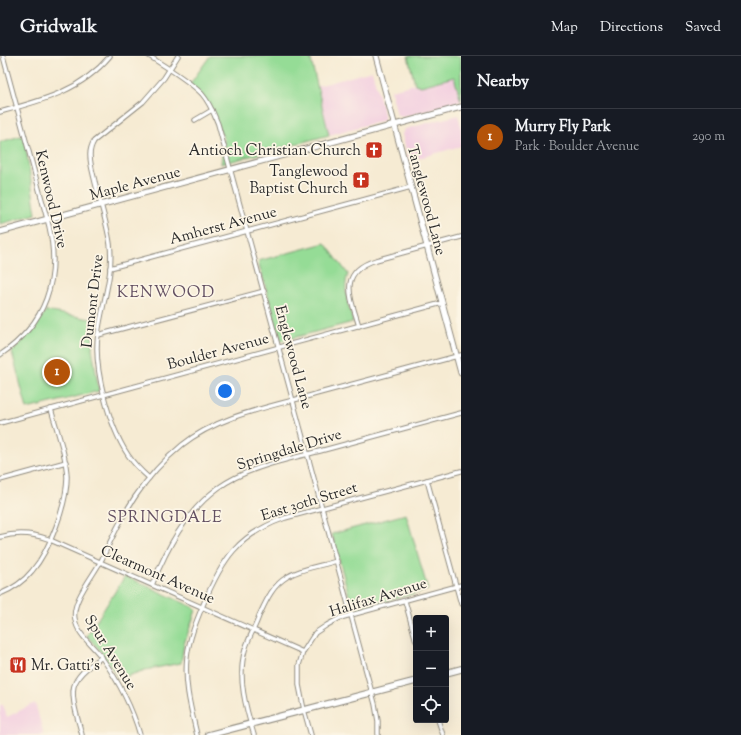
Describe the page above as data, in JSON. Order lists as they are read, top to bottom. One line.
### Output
{"streets":{"main road":["Maple Avenue","Tanglewood Lane"],"street":["Kenwood Drive","Amherst Avenue","Dumont Drive","Boulder Avenue","Englewood Lane","Springdale Drive","East 30th Street","Clearmont Avenue","Halifax Avenue","Spur Avenue"]},"crossings":[["Maple Avenue","Kenwood Drive"],["Maple Avenue","Tanglewood Lane"],["Maple Avenue","Dumont Drive"],["Maple Avenue","Englewood Lane"],["Tanglewood Lane","Amherst Avenue"],["Tanglewood Lane","Boulder Avenue"],["Tanglewood Lane","Spur Avenue"],["Amherst Avenue","Dumont Drive"],["Amherst Avenue","Englewood Lane"],["Dumont Drive","Boulder Avenue"],["Dumont Drive","Englewood Lane"],["Dumont Drive","Spur Avenue"],["Boulder Avenue","Englewood Lane"],["Englewood Lane","Springdale Drive"],["Englewood Lane","East 30th Street"],["Englewood Lane","Halifax Avenue"],["Englewood Lane","Spur Avenue"],["Springdale Drive","Clearmont Avenue"],["East 30th Street","Clearmont Avenue"],["Clearmont Avenue","Halifax Avenue"],["Clearmont Avenue","Spur Avenue"]],"districts":["KENWOOD","SPRINGDALE"],"places":{"church":["Antioch Christian Church","Tanglewood Baptist Church"],"restaurant":["Mr. Gatti's"]},"page":{"header":"Gridwalk","nav":["Map","Directions","Saved"],"heading":"Nearby","list":[{"mark":"1","name":"Murry Fly Park","note":"Park · Boulder Avenue","value":"290 m"}],"pins":"1","map_buttons":["+","−"]}}
